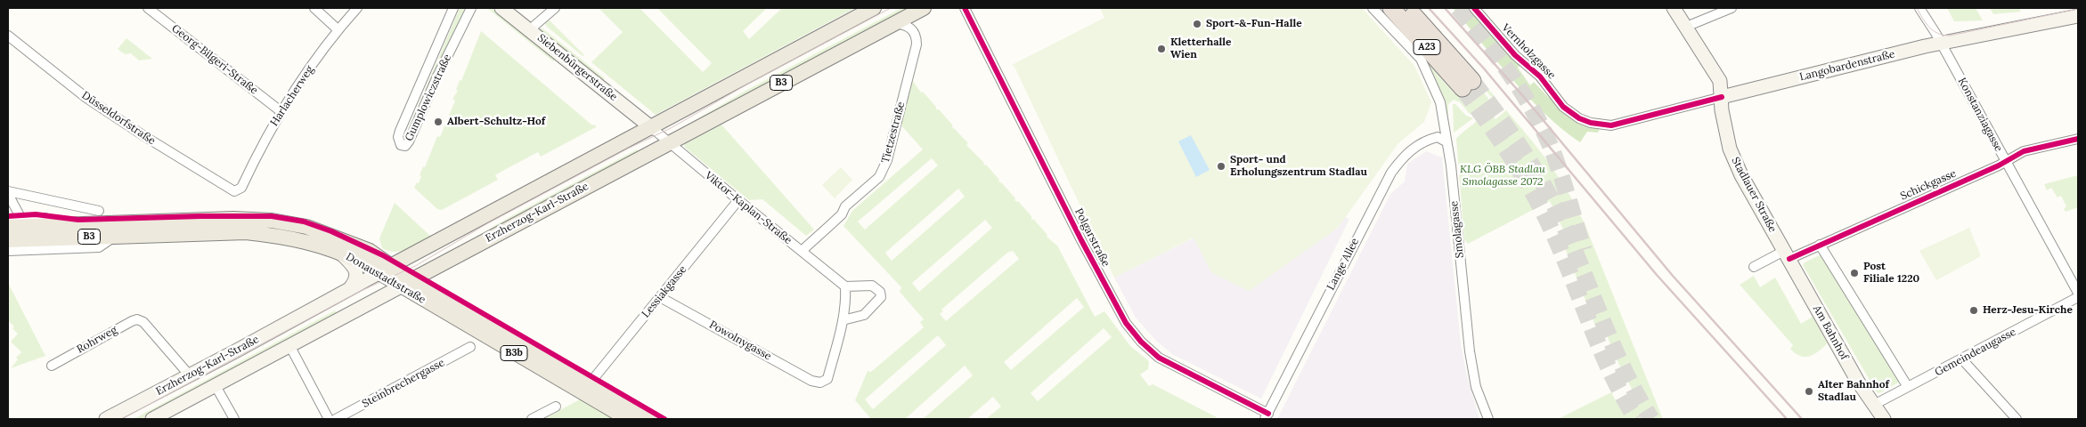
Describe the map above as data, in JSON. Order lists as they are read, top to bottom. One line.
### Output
{"streets":{"highway":["A23"],"main road":["B3","Erzherzog-Karl-Straße","Donaustadtstraße","B3b"],"street":["Vernholzgasse","Georg-Bilgeri-Straße","Langobardenstraße","Siebenbürgerstraße","Harlacherweg","Gumplowiczstraße","Konstanziagasse","Düsseldorfstraße","Tietzestraße","Schickgasse","Stadlauer Straße","Viktor-Kaplan-Straße","Smolagasse","Polgarstraße","Lange Allee","Lessiakgasse","Am Bahnhof","Rohrweg","Powolnygasse","Gemeindeaugasse","Steinbrechergasse"]},"crossings":[["Vernholzgasse","Langobardenstraße"],["Georg-Bilgeri-Straße","Harlacherweg"],["Langobardenstraße","Konstanziagasse"],["Langobardenstraße","Stadlauer Straße"],["Siebenbürgerstraße","Viktor-Kaplan-Straße"],["Siebenbürgerstraße","Erzherzog-Karl-Straße"],["Harlacherweg","Düsseldorfstraße"],["Konstanziagasse","Schickgasse"],["Tietzestraße","Viktor-Kaplan-Straße"],["Tietzestraße","Erzherzog-Karl-Straße"],["Schickgasse","Stadlauer Straße"],["Schickgasse","Am Bahnhof"],["Stadlauer Straße","Am Bahnhof"],["Viktor-Kaplan-Straße","Erzherzog-Karl-Straße"],["Viktor-Kaplan-Straße","Lessiakgasse"],["Erzherzog-Karl-Straße","Donaustadtstraße"],["Erzherzog-Karl-Straße","Rohrweg"],["Smolagasse","Lange Allee"],["Polgarstraße","Lange Allee"],["Donaustadtstraße","Lessiakgasse"],["Lessiakgasse","Powolnygasse"],["Am Bahnhof","Gemeindeaugasse"]],"parks":["KLG ÖBB Stadlau Smolagasse 2072"],"places":["Sport-&-Fun-Halle","Kletterhalle Wien","Albert-Schultz-Hof","Sport- und Erholungszentrum Stadlau","Post Filiale 1220","Herz-Jesu-Kirche","Alter Bahnhof Stadlau"]}
